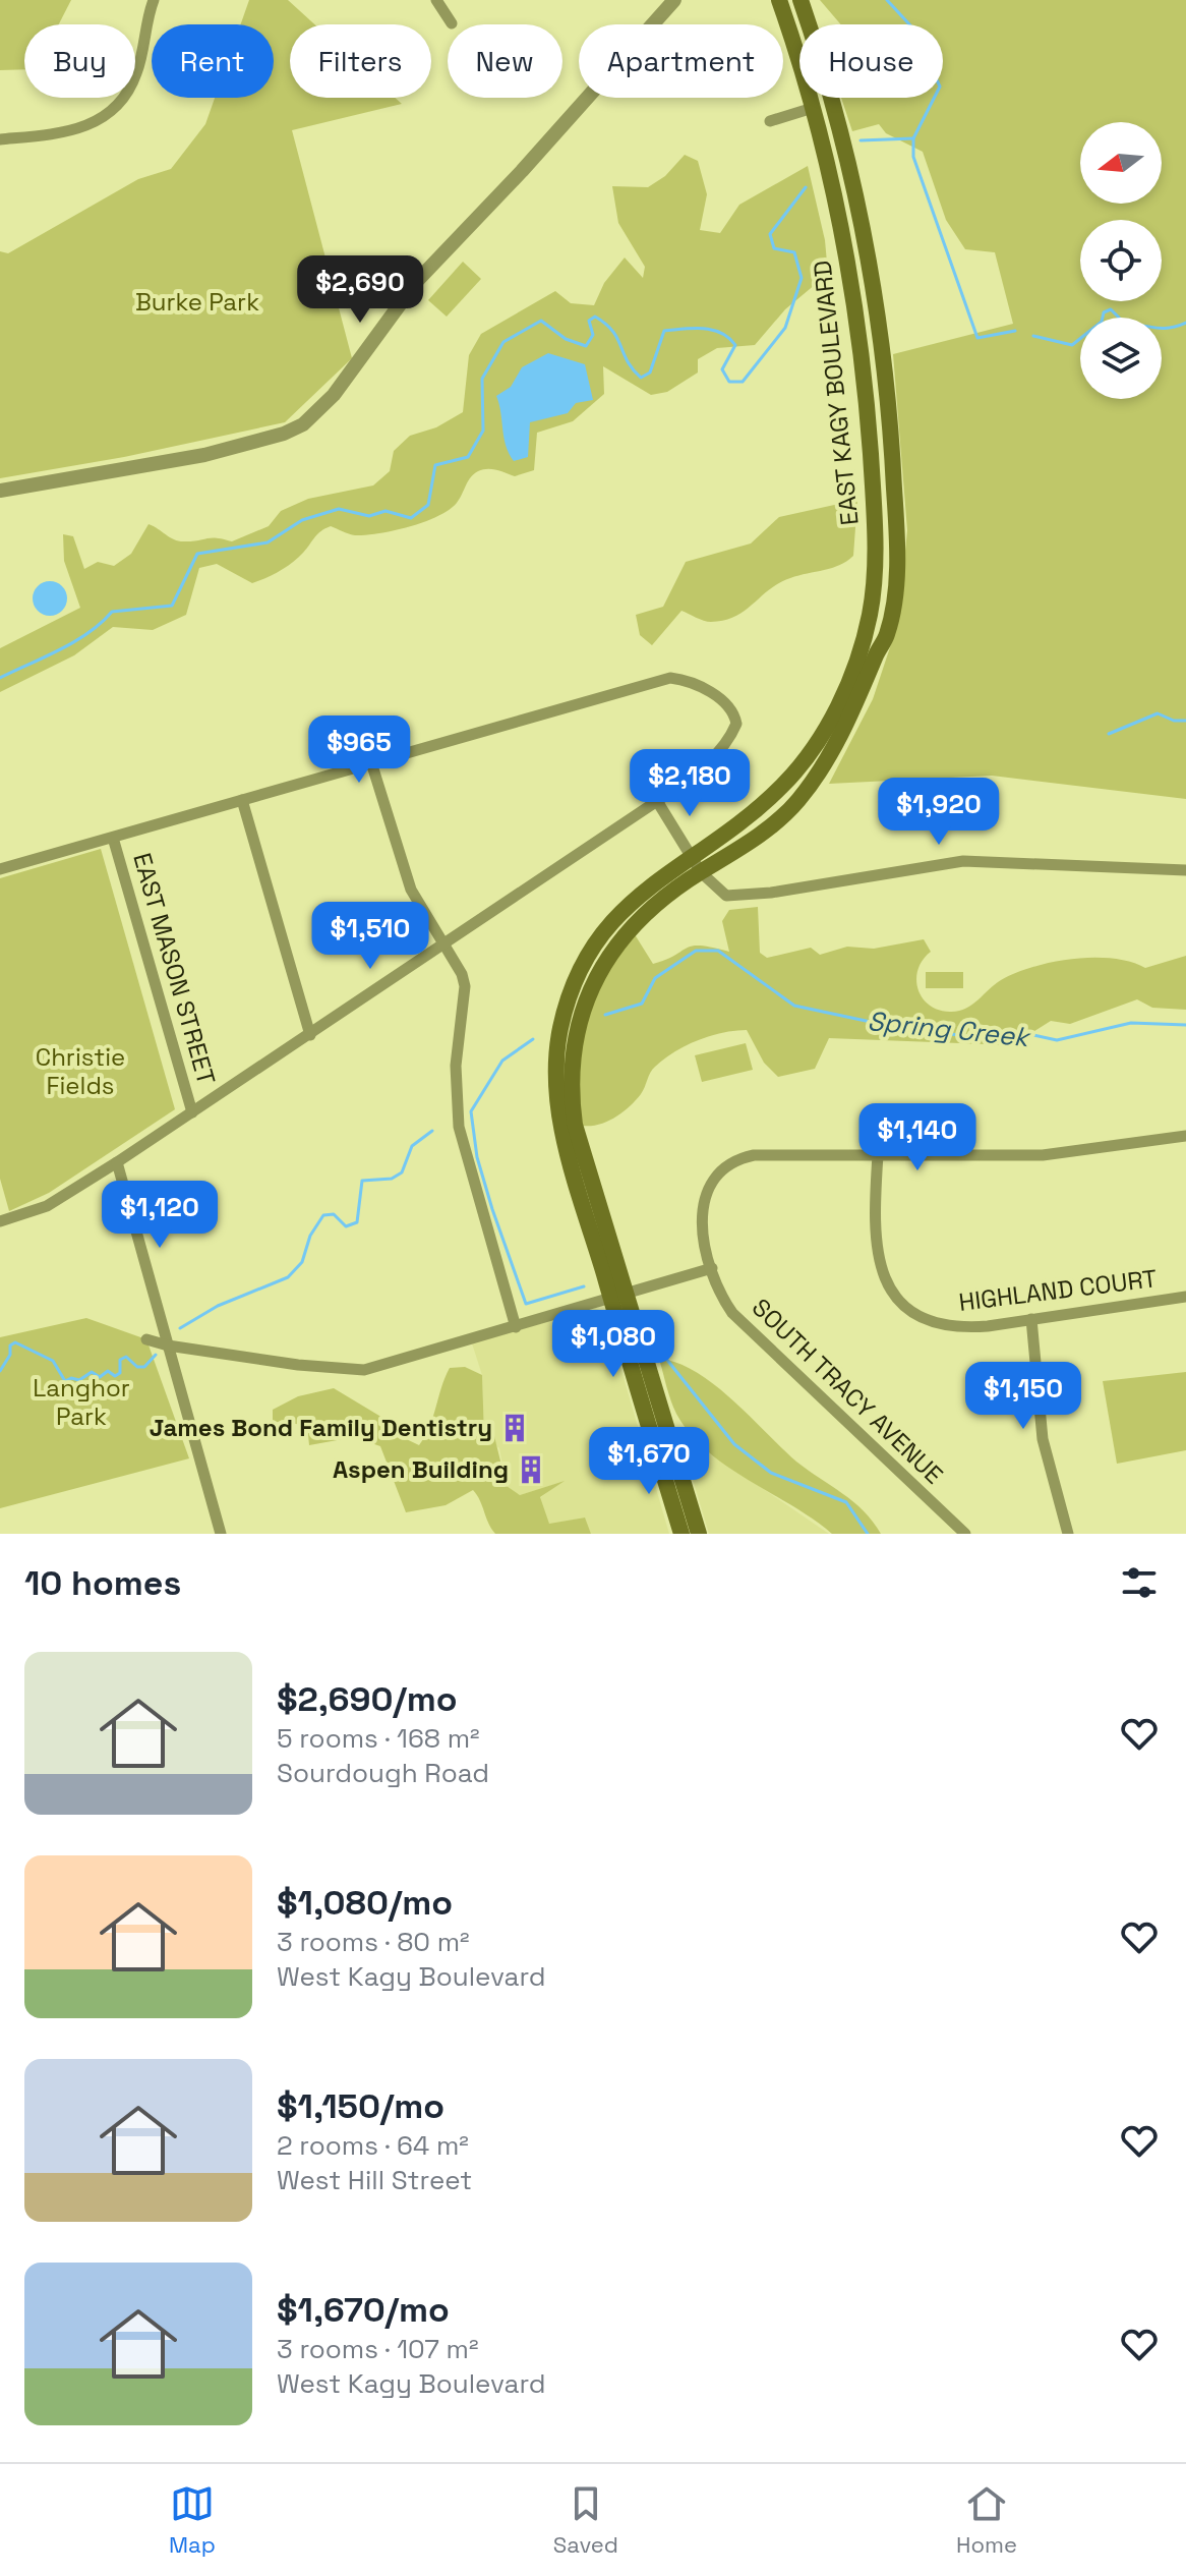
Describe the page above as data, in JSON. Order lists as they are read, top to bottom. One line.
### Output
{"streets":{"main road":["EAST KAGY BOULEVARD"],"street":["EAST MASON STREET","HIGHLAND COURT","SOUTH TRACY AVENUE"]},"crossings":[["HIGHLAND COURT","SOUTH TRACY AVENUE"]],"water":["Spring Creek"],"parks":["Burke Park","Christie Fields","Langhor Park"],"places":{"building":["James Bond Family Dentistry","Aspen Building"]},"north":"left","page":{"chip":["Buy","Rent","Filters","New","Apartment","House"],"price":["$2,690","$965","$2,180","$1,920","$1,510","$1,140","$1,120","$1,080","$1,150","$1,670"],"heading":"10 homes","list":[{"name":"$2,690/mo","note":"5 rooms · 168 m² · Sourdough Road"},{"name":"$1,080/mo","note":"3 rooms · 80 m² · West Kagy Boulevard"},{"name":"$1,150/mo","note":"2 rooms · 64 m² · West Hill Street"},{"name":"$1,670/mo","note":"3 rooms · 107 m² · West Kagy Boulevard"}],"tabs":["Map","Saved","Home"]}}
